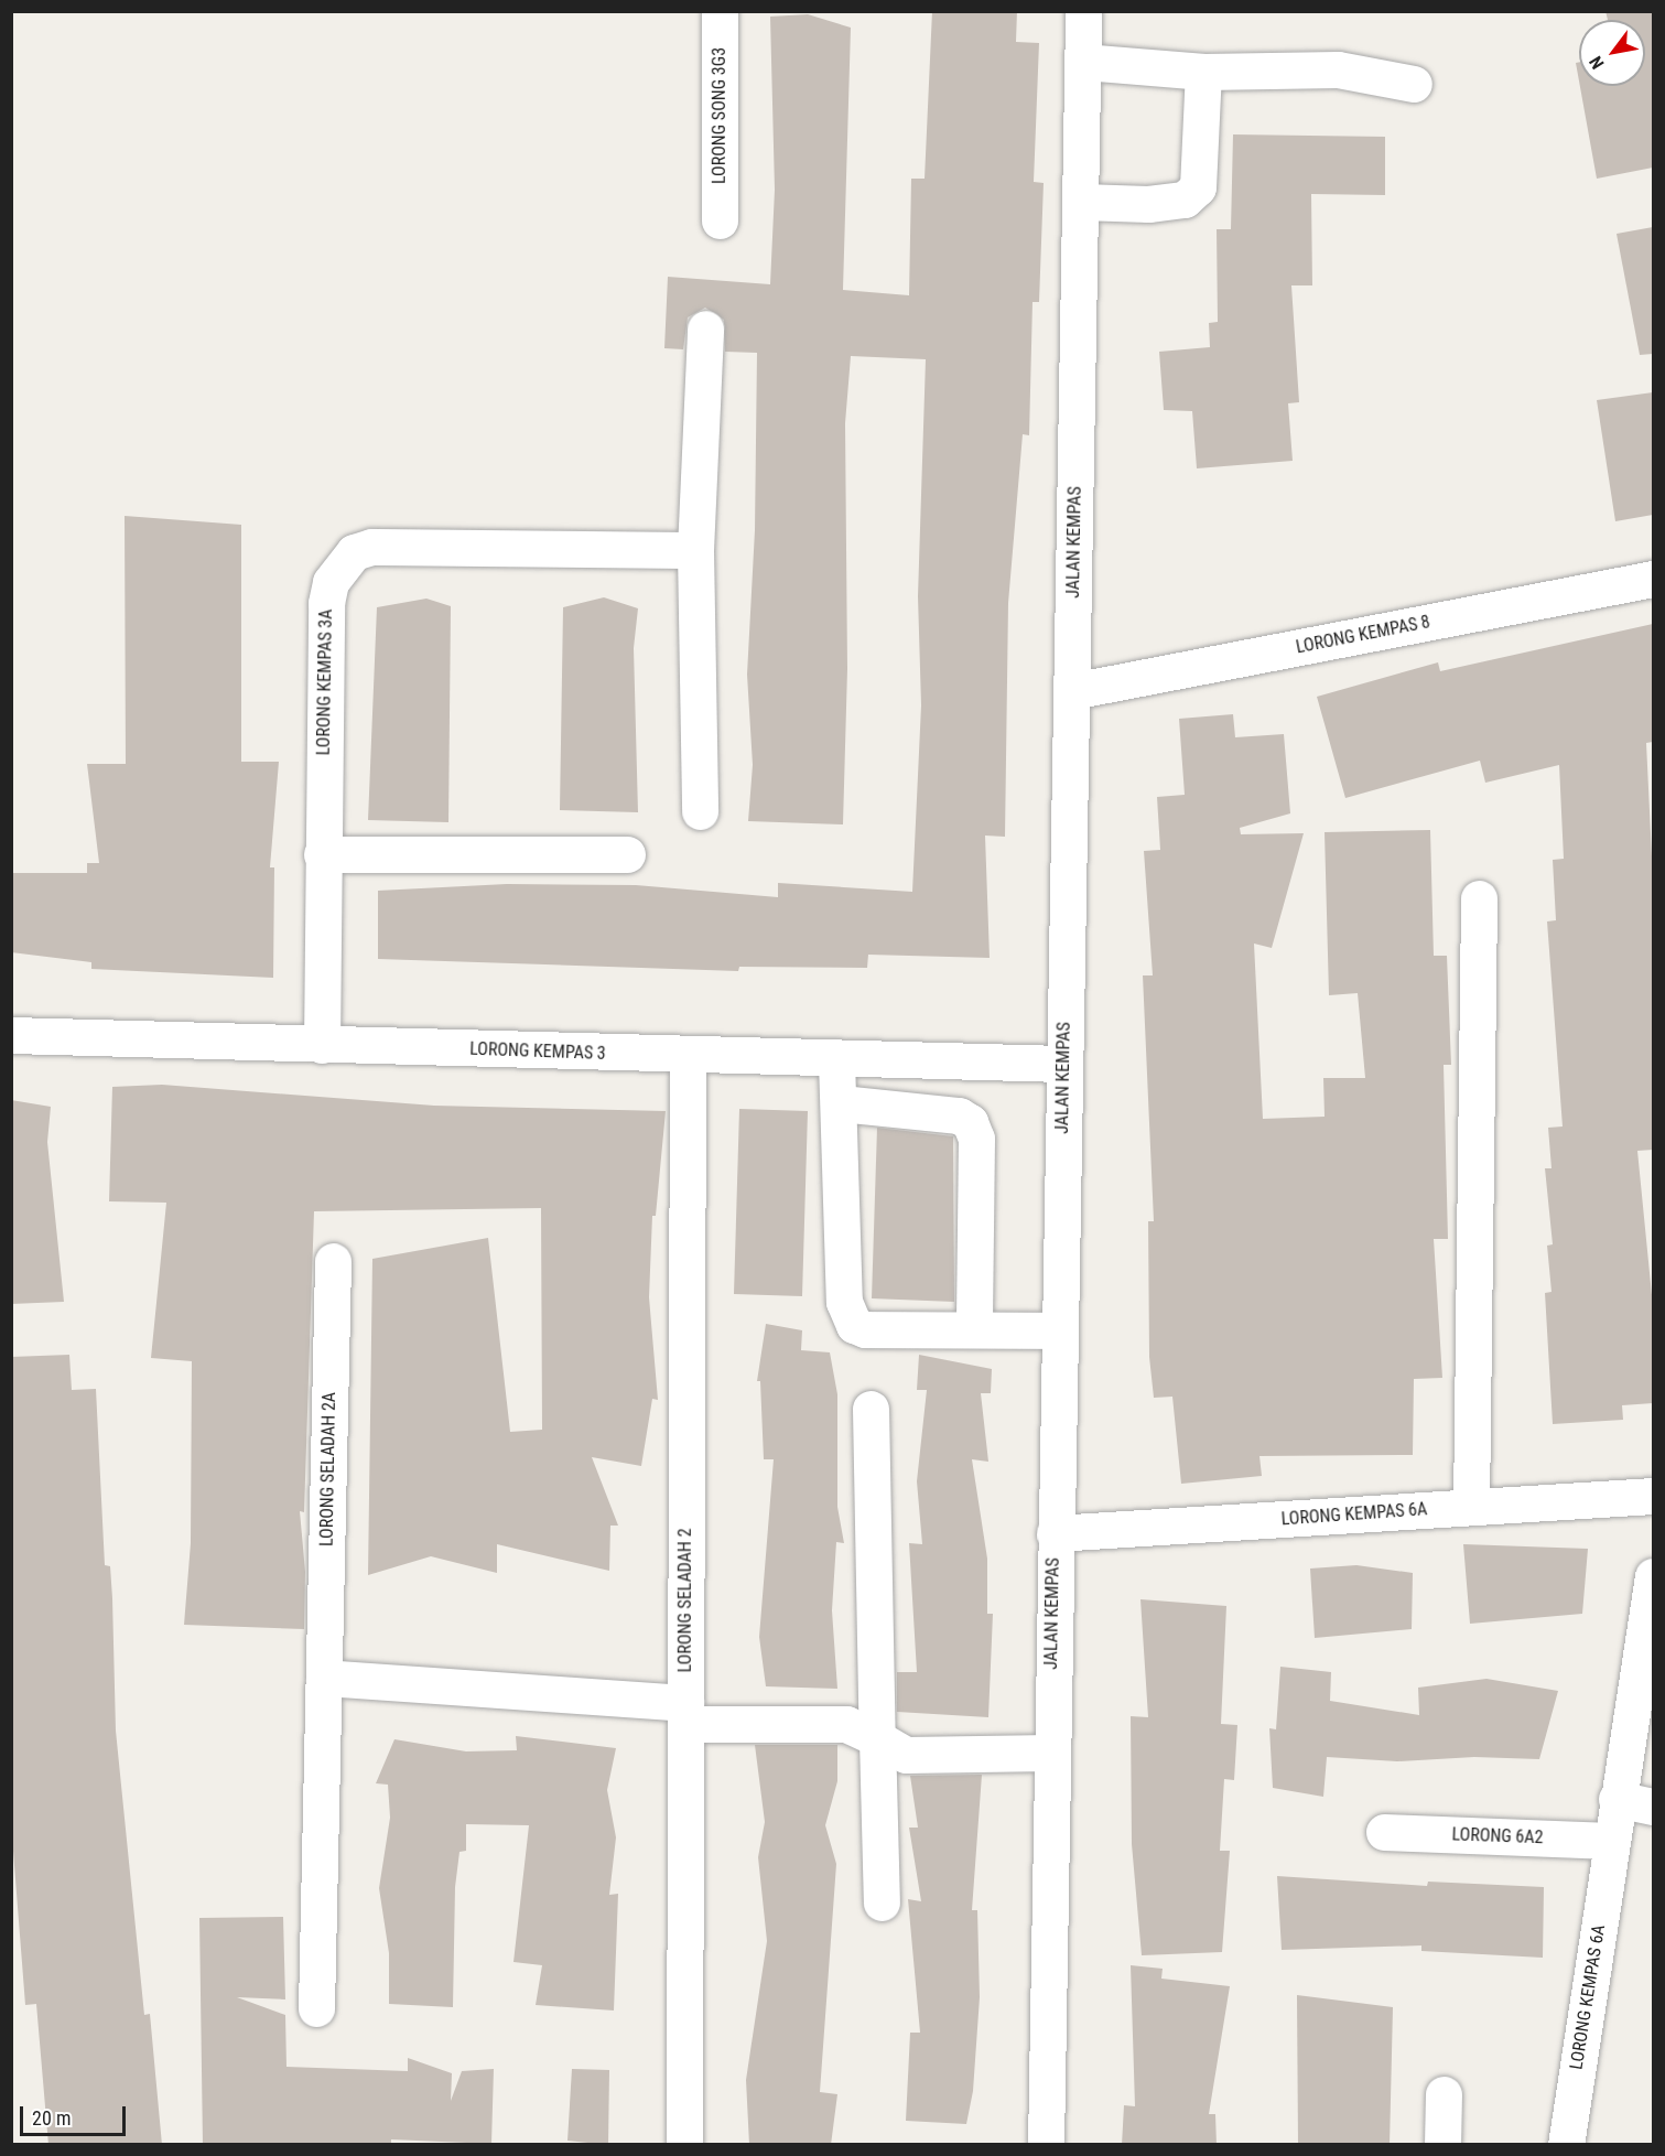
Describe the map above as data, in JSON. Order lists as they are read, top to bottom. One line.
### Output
{"streets":{"street":["LORONG SONG 3G3","JALAN KEMPAS","LORONG KEMPAS 8","LORONG KEMPAS 3A","LORONG KEMPAS 3","LORONG SELADAH 2A","LORONG KEMPAS 6A","LORONG SELADAH 2","LORONG 6A2"]},"crossings":[["JALAN KEMPAS","LORONG KEMPAS 8"],["JALAN KEMPAS","LORONG KEMPAS 3"],["JALAN KEMPAS","LORONG KEMPAS 6A"],["LORONG KEMPAS 3A","LORONG KEMPAS 3"],["LORONG KEMPAS 3","LORONG SELADAH 2"],["LORONG KEMPAS 6A","LORONG 6A2"]],"scale_bar":"20 m","north":"bottom left"}
